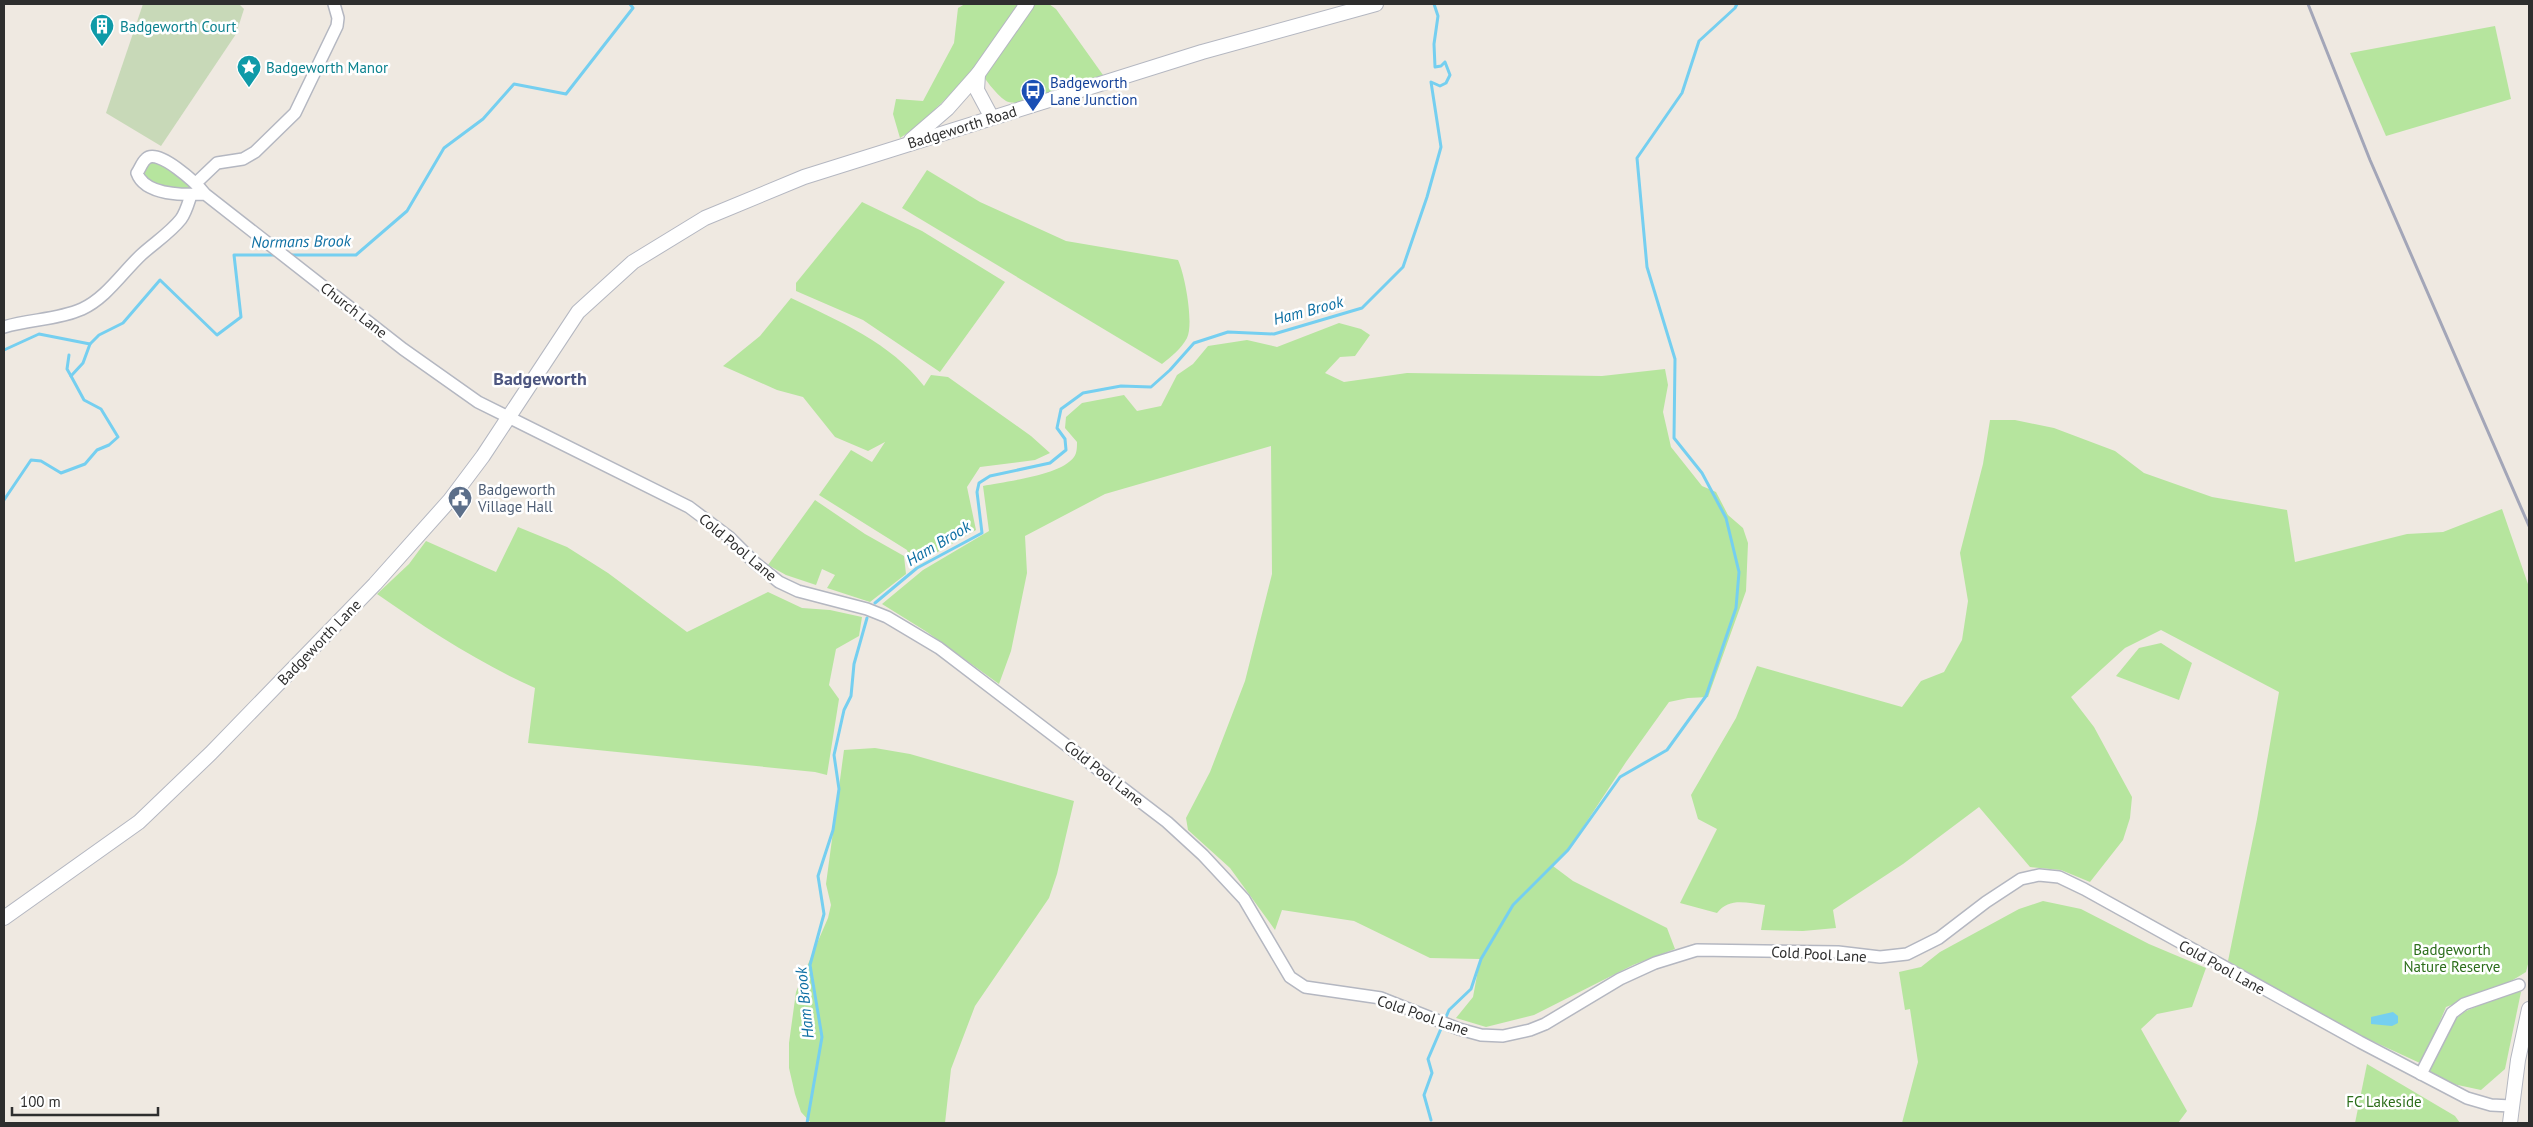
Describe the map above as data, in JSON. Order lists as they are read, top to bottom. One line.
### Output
{"streets":{"street":["Badgeworth Road","Church Lane","Cold Pool Lane","Badgeworth Lane"]},"crossings":[["Badgeworth Road","Badgeworth Lane"],["Church Lane","Cold Pool Lane"],["Church Lane","Badgeworth Lane"],["Cold Pool Lane","Badgeworth Lane"]],"districts":["Badgeworth"],"water":["Normans Brook","Ham Brook"],"parks":["Badgeworth Nature Reserve","FC Lakeside"],"places":{"building":["Badgeworth Court"],"place":["Badgeworth Manor"],"bus stop":["Badgeworth Lane Junction"],"public building":["Badgeworth Village Hall"]},"scale_bar":"100 m"}
